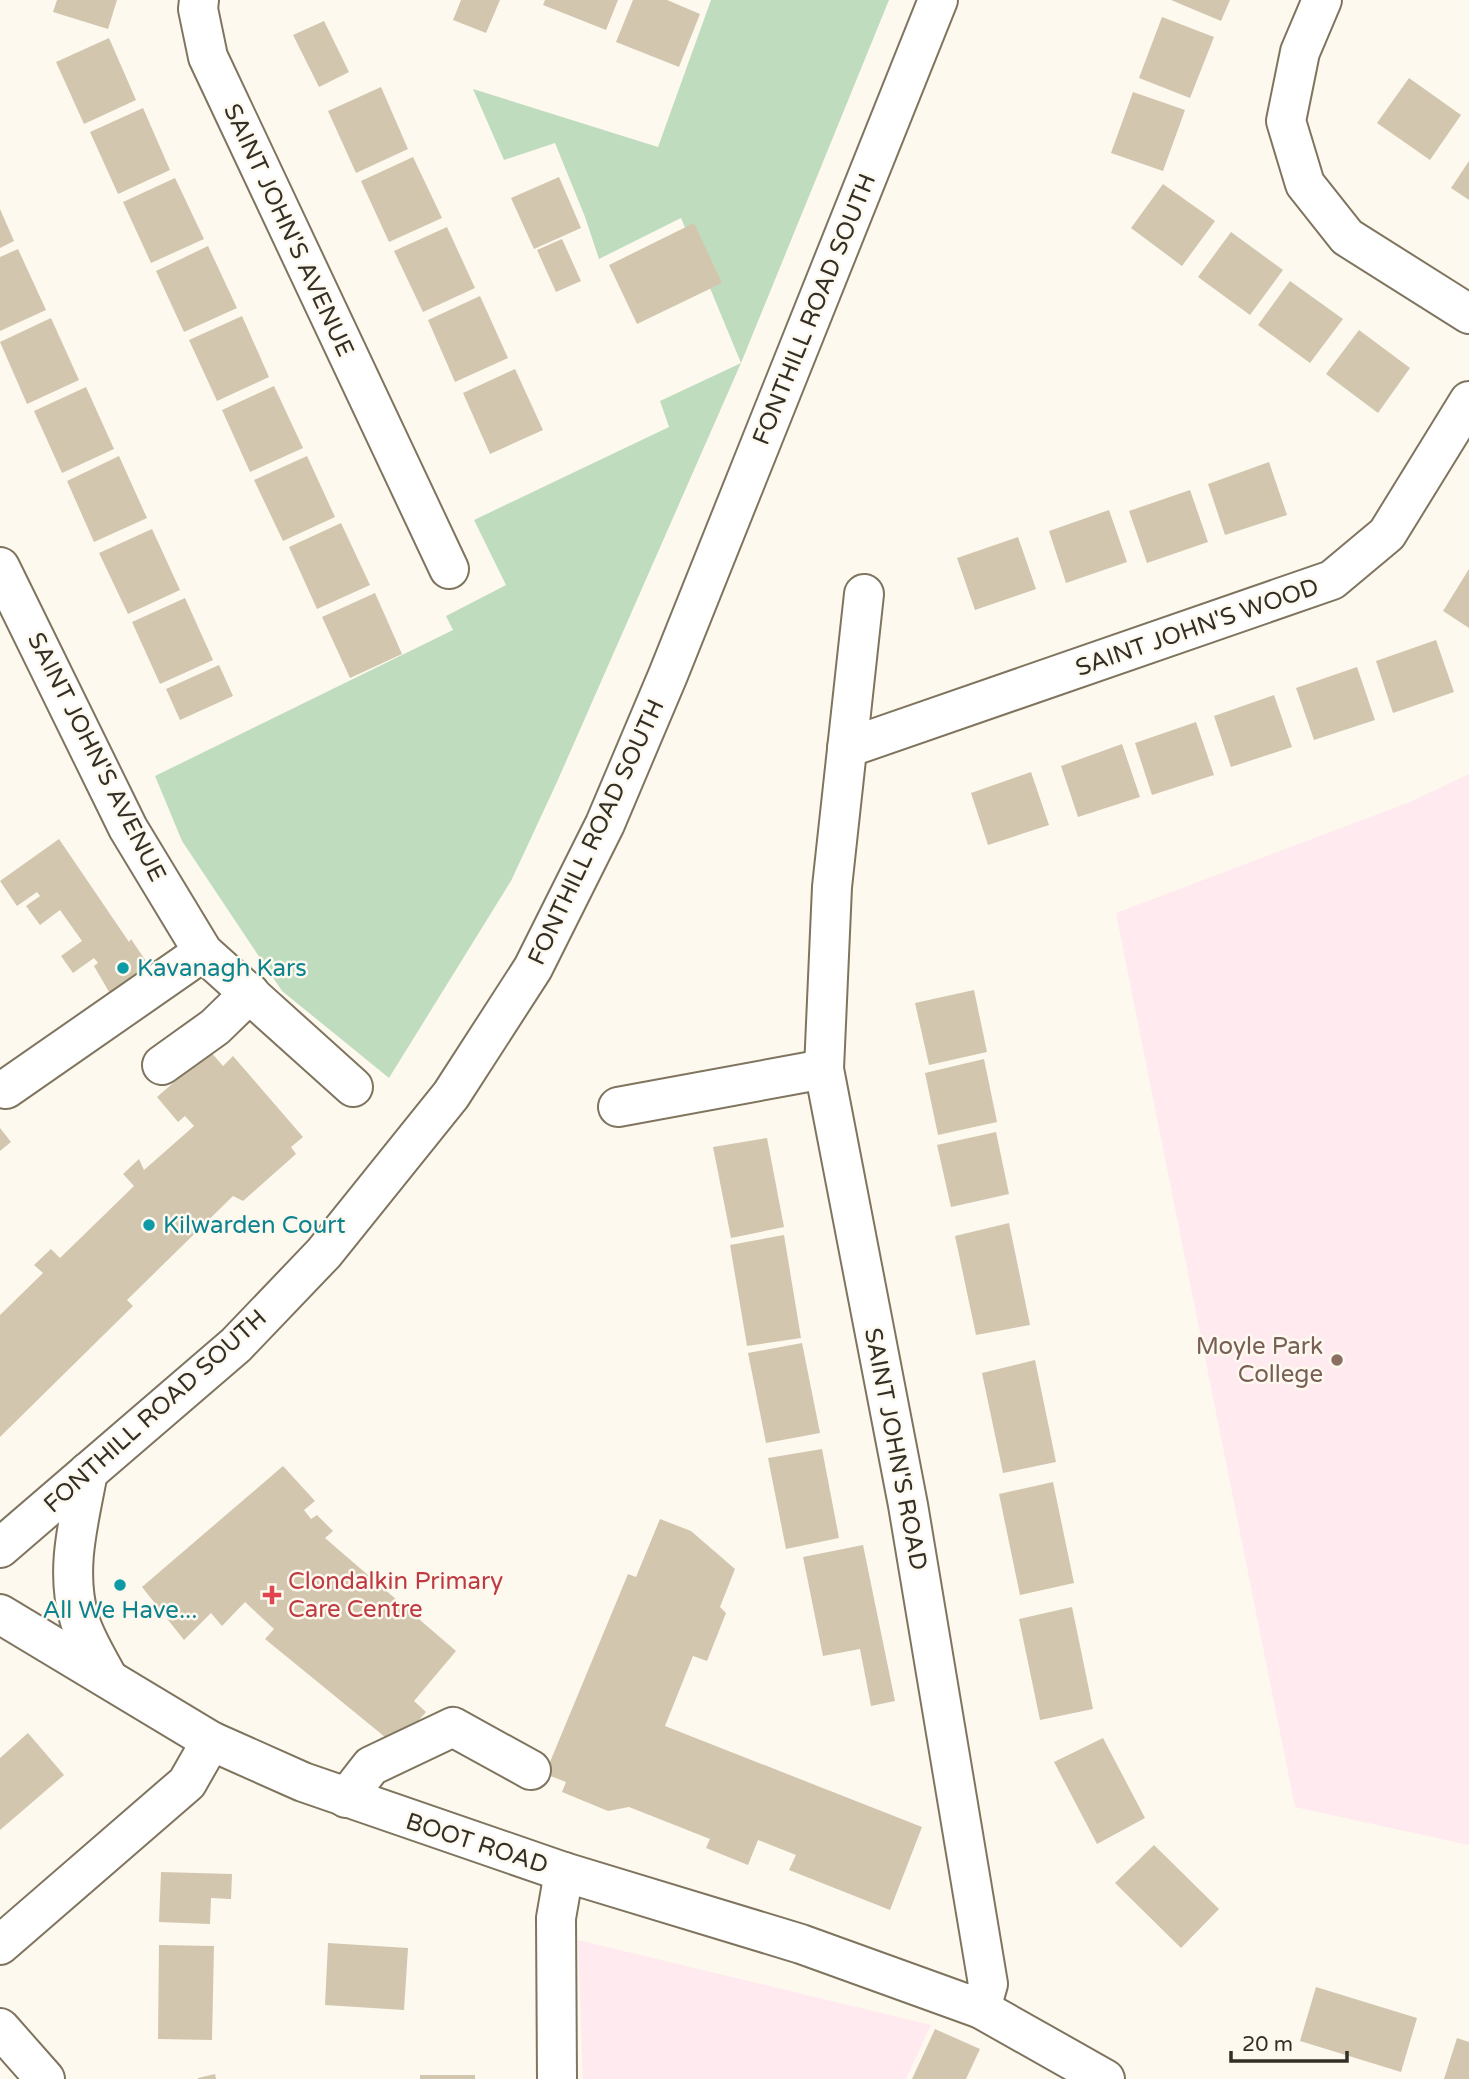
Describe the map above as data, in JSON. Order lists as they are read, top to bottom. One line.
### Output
{"streets":{"street":["SAINT JOHN'S AVENUE","FONTHILL ROAD SOUTH","SAINT JOHN'S WOOD","SAINT JOHN'S ROAD","BOOT ROAD"]},"crossings":[["SAINT JOHN'S WOOD","SAINT JOHN'S ROAD"],["SAINT JOHN'S ROAD","BOOT ROAD"]],"places":{"other":["Kavanagh Kars","Kilwarden Court","Moyle Park College","All We Have..."],"health":["Clondalkin Primary Care Centre"]},"scale_bar":"20 m"}
